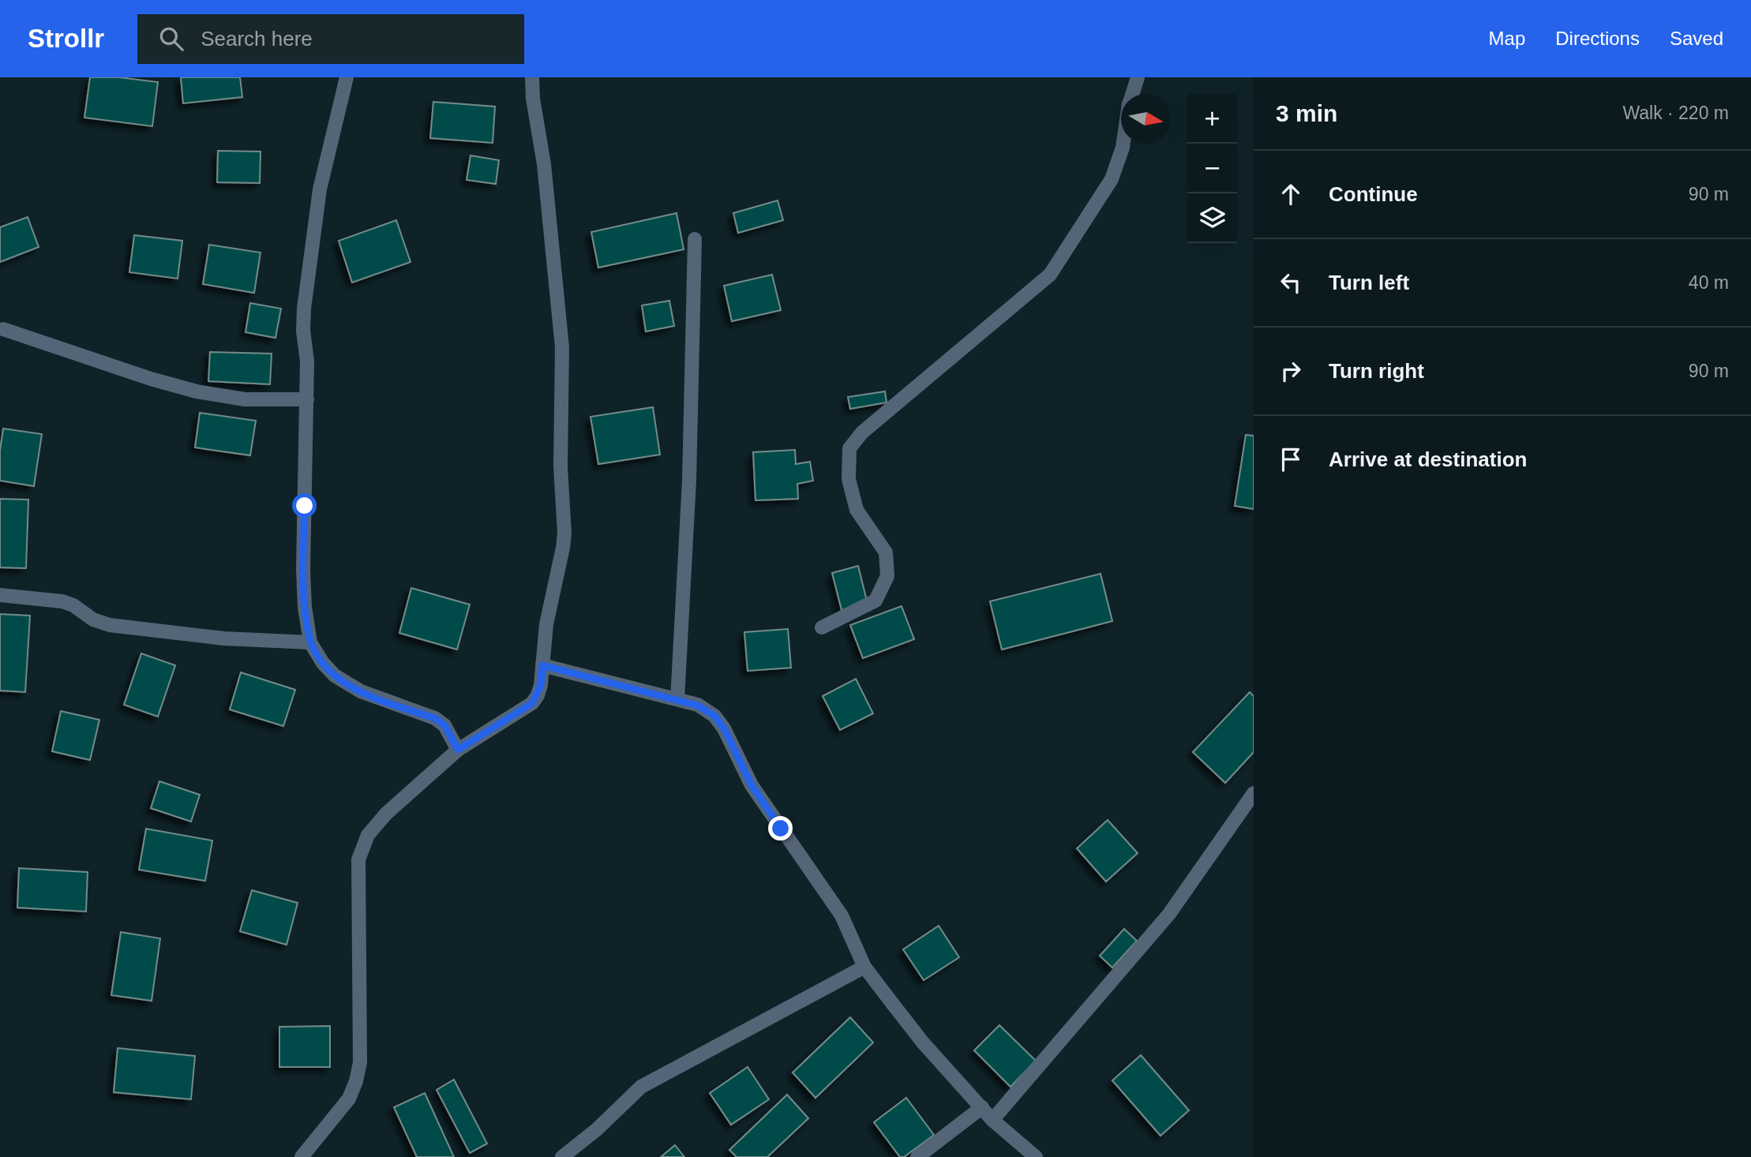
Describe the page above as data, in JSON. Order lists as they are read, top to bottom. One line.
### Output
{"north":"right","page":{"header":"Strollr","search":"Search here","nav":["Map","Directions","Saved"],"heading":["3 min","Walk · 220 m"],"map_buttons":["+","−"],"list":[["Continue","90 m"],["Turn left","40 m"],["Turn right","90 m"],"Arrive at destination"]}}
